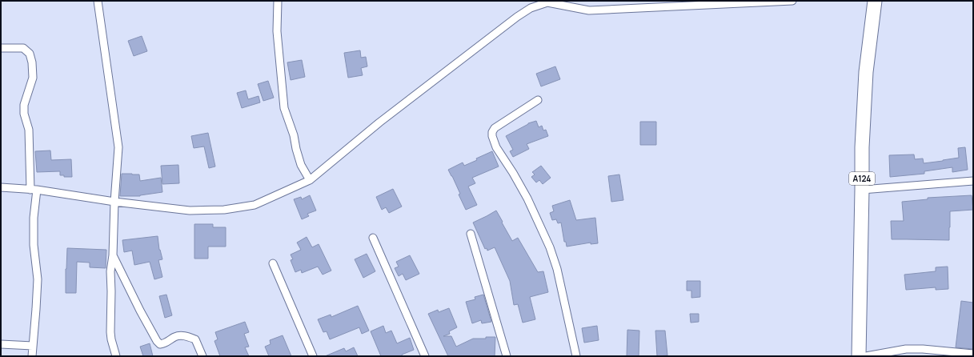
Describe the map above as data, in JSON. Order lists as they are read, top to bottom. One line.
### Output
{"streets":{"highway":["A124"]}}
